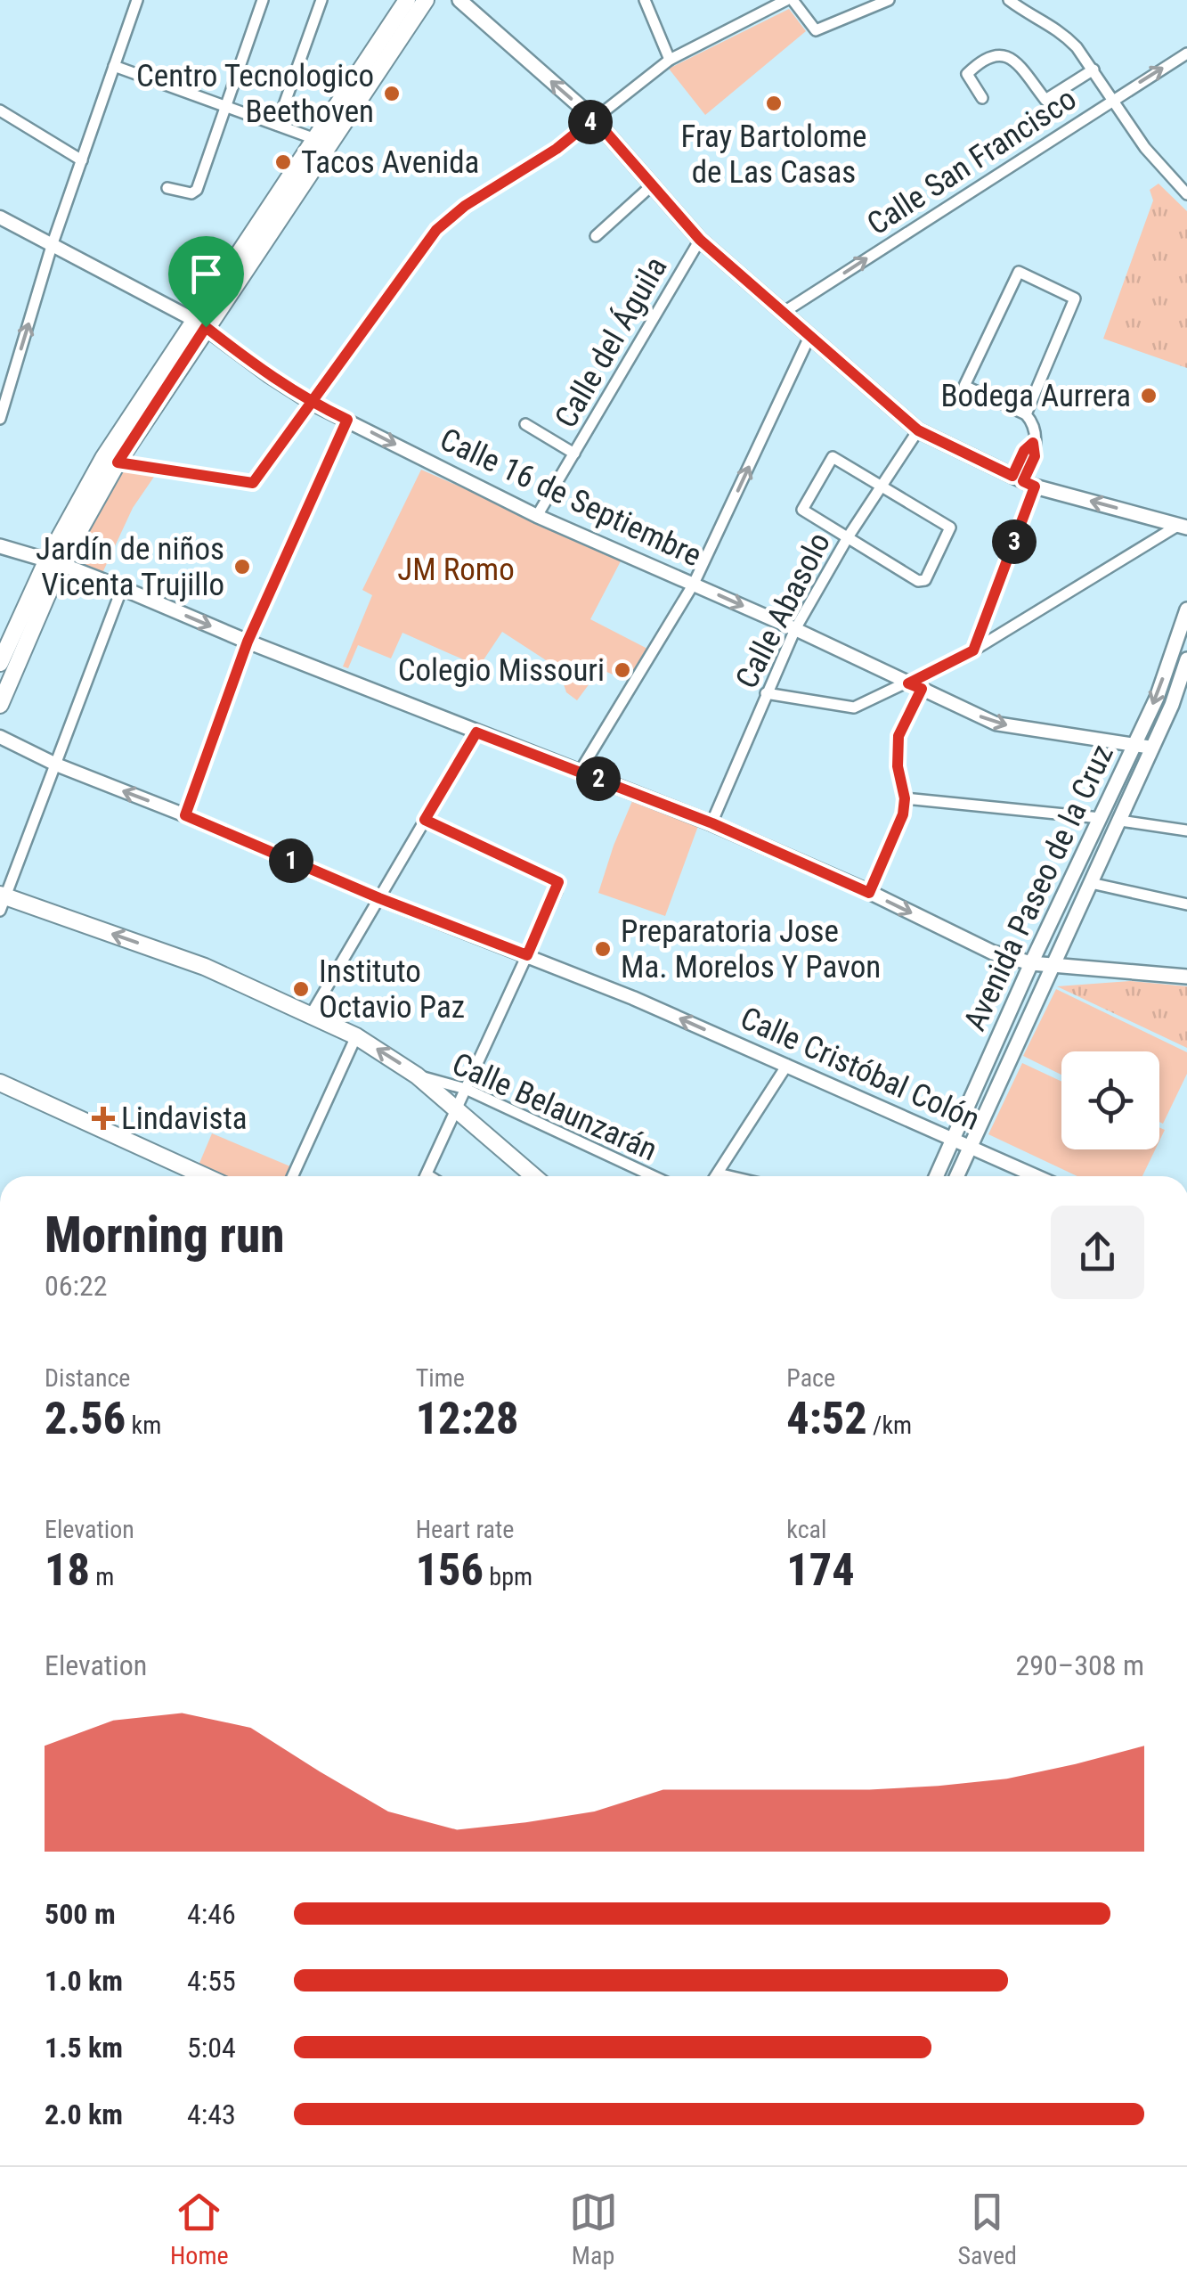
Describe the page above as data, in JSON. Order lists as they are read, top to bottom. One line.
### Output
{"streets":{"main road":["Avenida Paseo de la Cruz"],"street":["Calle San Francisco","Calle del Águila","Calle 16 de Septiembre","Calle Abasolo","Calle Cristóbal Colón","Calle Belaunzarán"]},"crossings":[["Calle del Águila","Calle 16 de Septiembre"],["Calle 16 de Septiembre","Calle Abasolo"],["Calle 16 de Septiembre","Avenida Paseo de la Cruz"],["Avenida Paseo de la Cruz","Calle Cristóbal Colón"]],"one_way":["Calle San Francisco","Calle Cristóbal Colón"],"parks":["JM Romo"],"places":{"other":["Centro Tecnologico Beethoven","Fray Bartolome de Las Casas","Tacos Avenida","Bodega Aurrera","Jardín de niños Vicenta Trujillo","Colegio Missouri","Preparatoria Jose Ma. Morelos Y Pavon","Instituto Octavio Paz"],"health":["Lindavista"]},"page":{"pins":["4","3","2","1"],"heading":["Morning run","06:22"],"stats":[["Distance","2.56 km"],["Time","12:28"],["Pace","4:52 /km"],["Elevation","18 m"],["Heart rate","156 bpm"],["kcal","174"]],"chart":["Elevation","290–308 m"],"list":[{"name":"500 m","note":"4:46"},{"name":"1.0 km","note":"4:55"},{"name":"1.5 km","note":"5:04"},{"name":"2.0 km","note":"4:43"}],"tabs":["Home","Map","Saved"]}}
